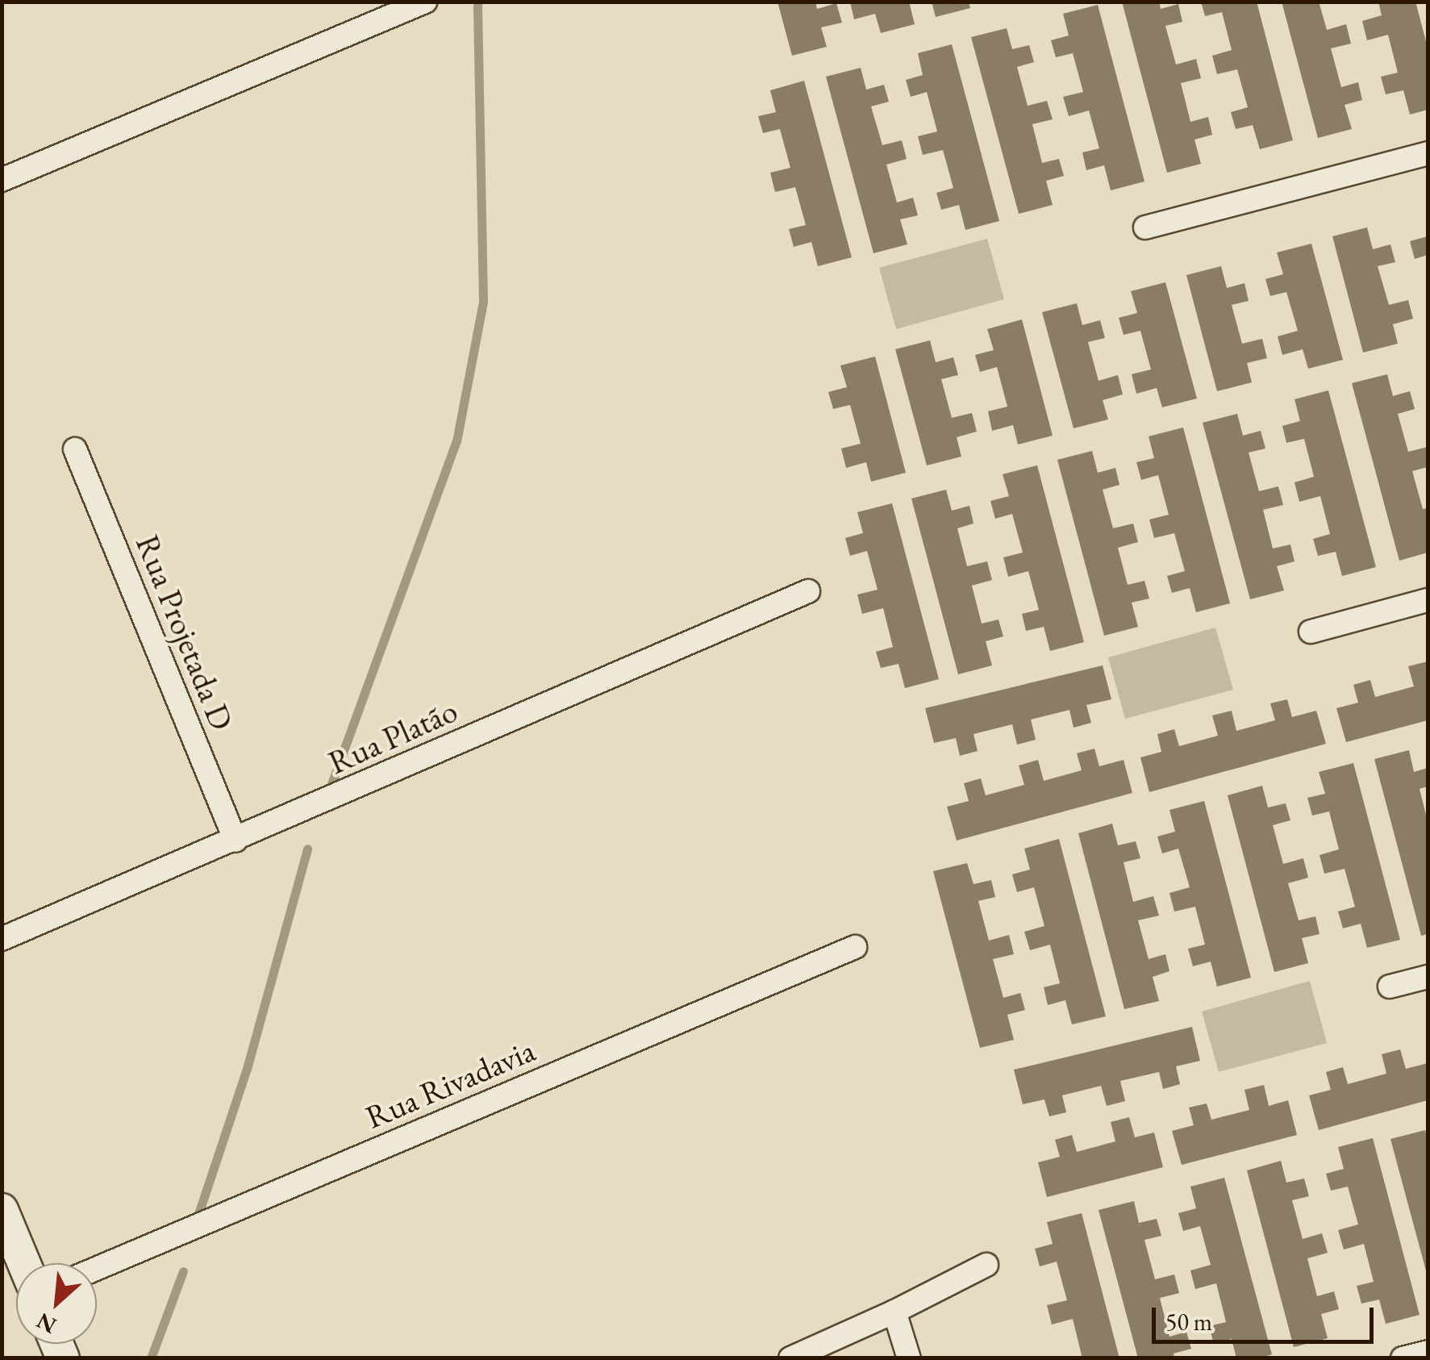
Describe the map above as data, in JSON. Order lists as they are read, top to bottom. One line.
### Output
{"streets":{"street":["Rua Projetada D","Rua Platão","Rua Rivadavia"]},"crossings":[["Rua Projetada D","Rua Platão"]],"scale_bar":"50 m","north":"bottom left"}
